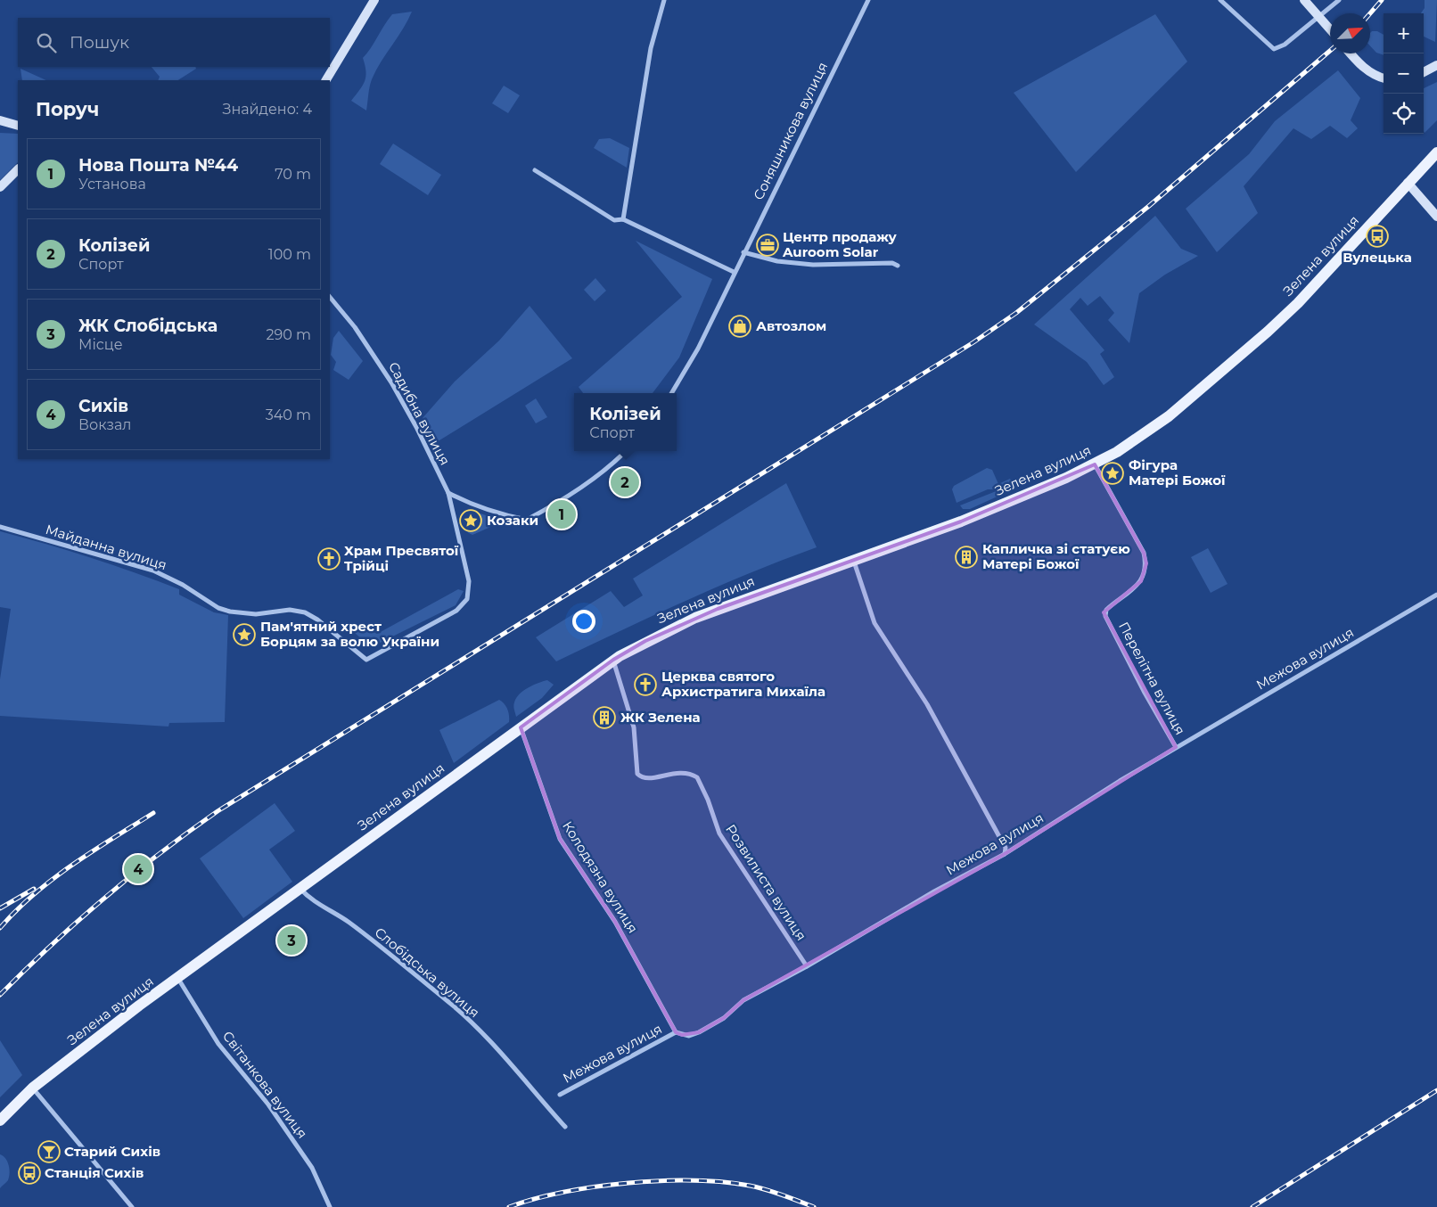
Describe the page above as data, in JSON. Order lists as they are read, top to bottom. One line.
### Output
{"streets":{"main road":["Зелена вулиця"],"street":["Соняшникова вулиця","Садибна вулиця","Майданна вулиця","Межова вулиця","Перелітна вулиця","Колодязна вулиця","Розвилиста вулиця","Слобідська вулиця","Світанкова вулиця"]},"crossings":[["Зелена вулиця","Перелітна вулиця"],["Зелена вулиця","Колодязна вулиця"],["Зелена вулиця","Розвилиста вулиця"],["Зелена вулиця","Слобідська вулиця"],["Зелена вулиця","Світанкова вулиця"],["Садибна вулиця","Майданна вулиця"],["Межова вулиця","Перелітна вулиця"],["Межова вулиця","Колодязна вулиця"],["Межова вулиця","Розвилиста вулиця"]],"places":{"bus stop":["Вулецька","Станція Сихів"],"office":["Центр продажу Auroom Solar"],"shop":["Автозлом"],"place":["Фігура Матері Божої","Козаки","Пам'ятний хрест Борцям за волю України"],"building":["Капличка зі статуєю Матері Божої","ЖК Зелена"],"church":["Храм Пресвятої Трійці","Церква святого Архистратига Михаїла"],"bar":["Старий Сихів"]},"north":"top right","page":{"map_buttons":["+","−"],"search":"Пошук","heading":["Поруч","Знайдено: 4"],"list":[{"mark":"1","name":"Нова Пошта №44","note":"Установа","value":"70 m"},{"mark":"2","name":"Колізей","note":"Спорт","value":"100 m"},{"mark":"3","name":"ЖК Слобідська","note":"Місце","value":"290 m"},{"mark":"4","name":"Сихів","note":"Вокзал","value":"340 m"}],"popup":["Колізей","Спорт"],"pins":["2","1","4","3"]}}
